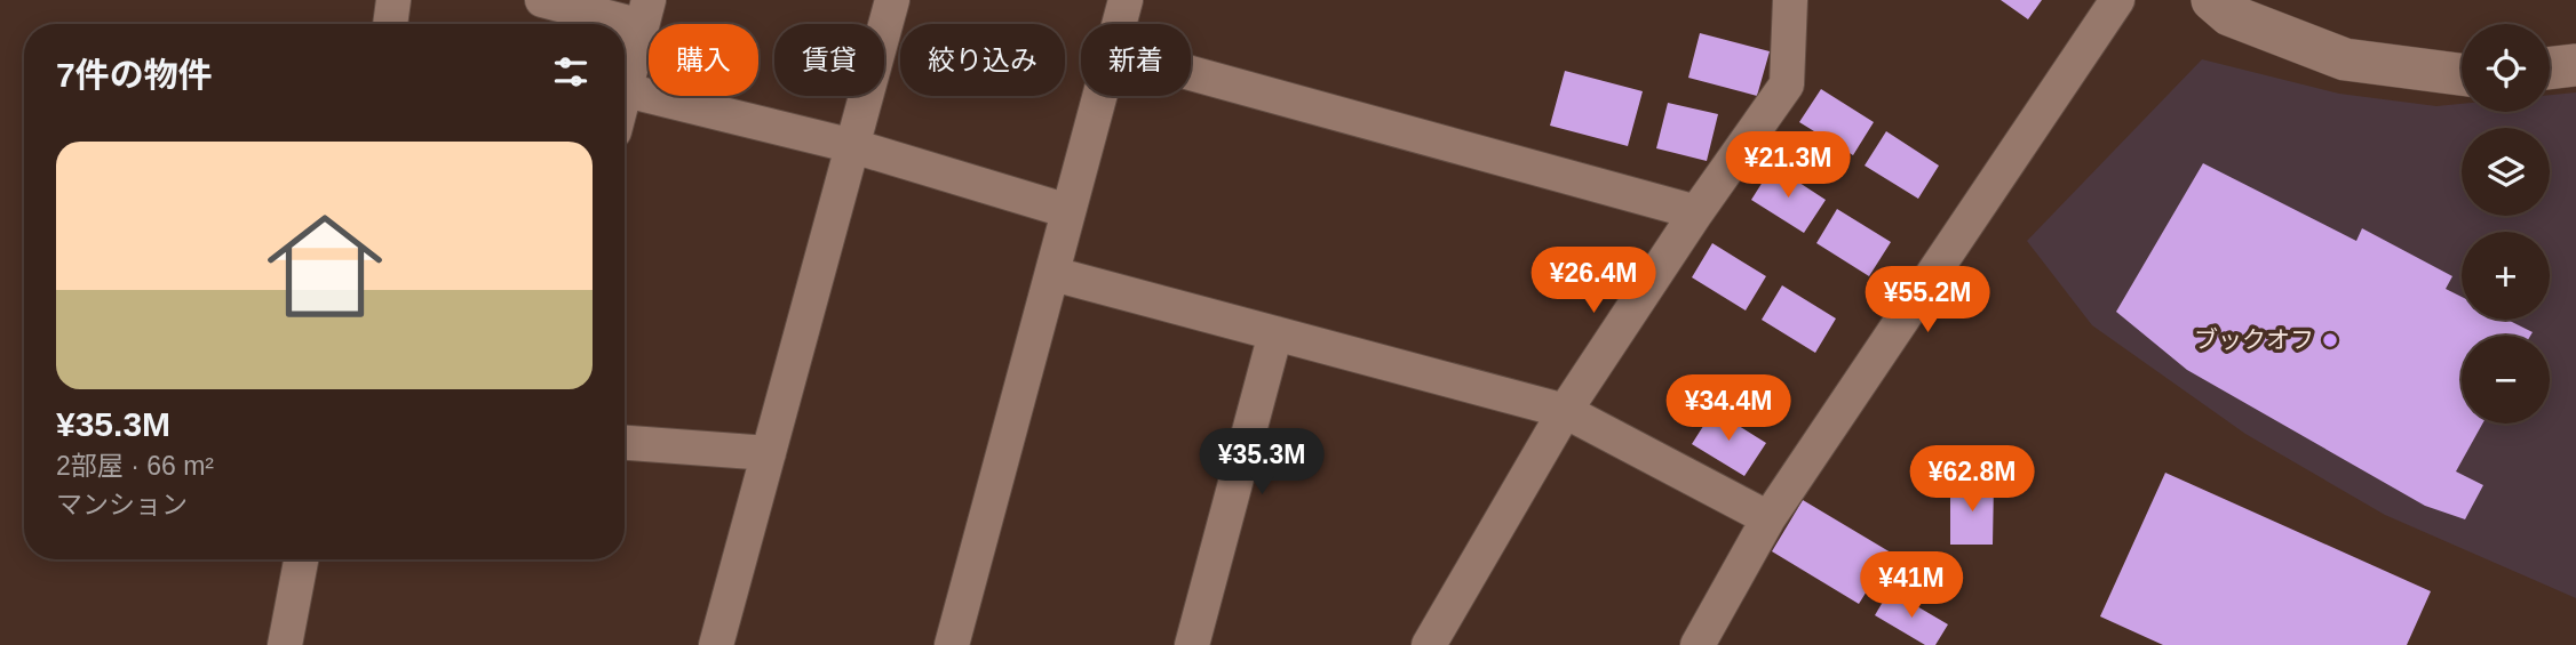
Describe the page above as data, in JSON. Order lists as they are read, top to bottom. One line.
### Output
{"places":["ブックオフ"],"page":{"map_buttons":["+","−"],"chip":["購入","賃貸","絞り込み","新着"],"heading":"7件の物件","list":[{"name":"¥35.3M","note":"2部屋 · 66 m² · マンション"}],"price":["¥21.3M","¥26.4M","¥55.2M","¥34.4M","¥35.3M","¥62.8M","¥41M"]}}
